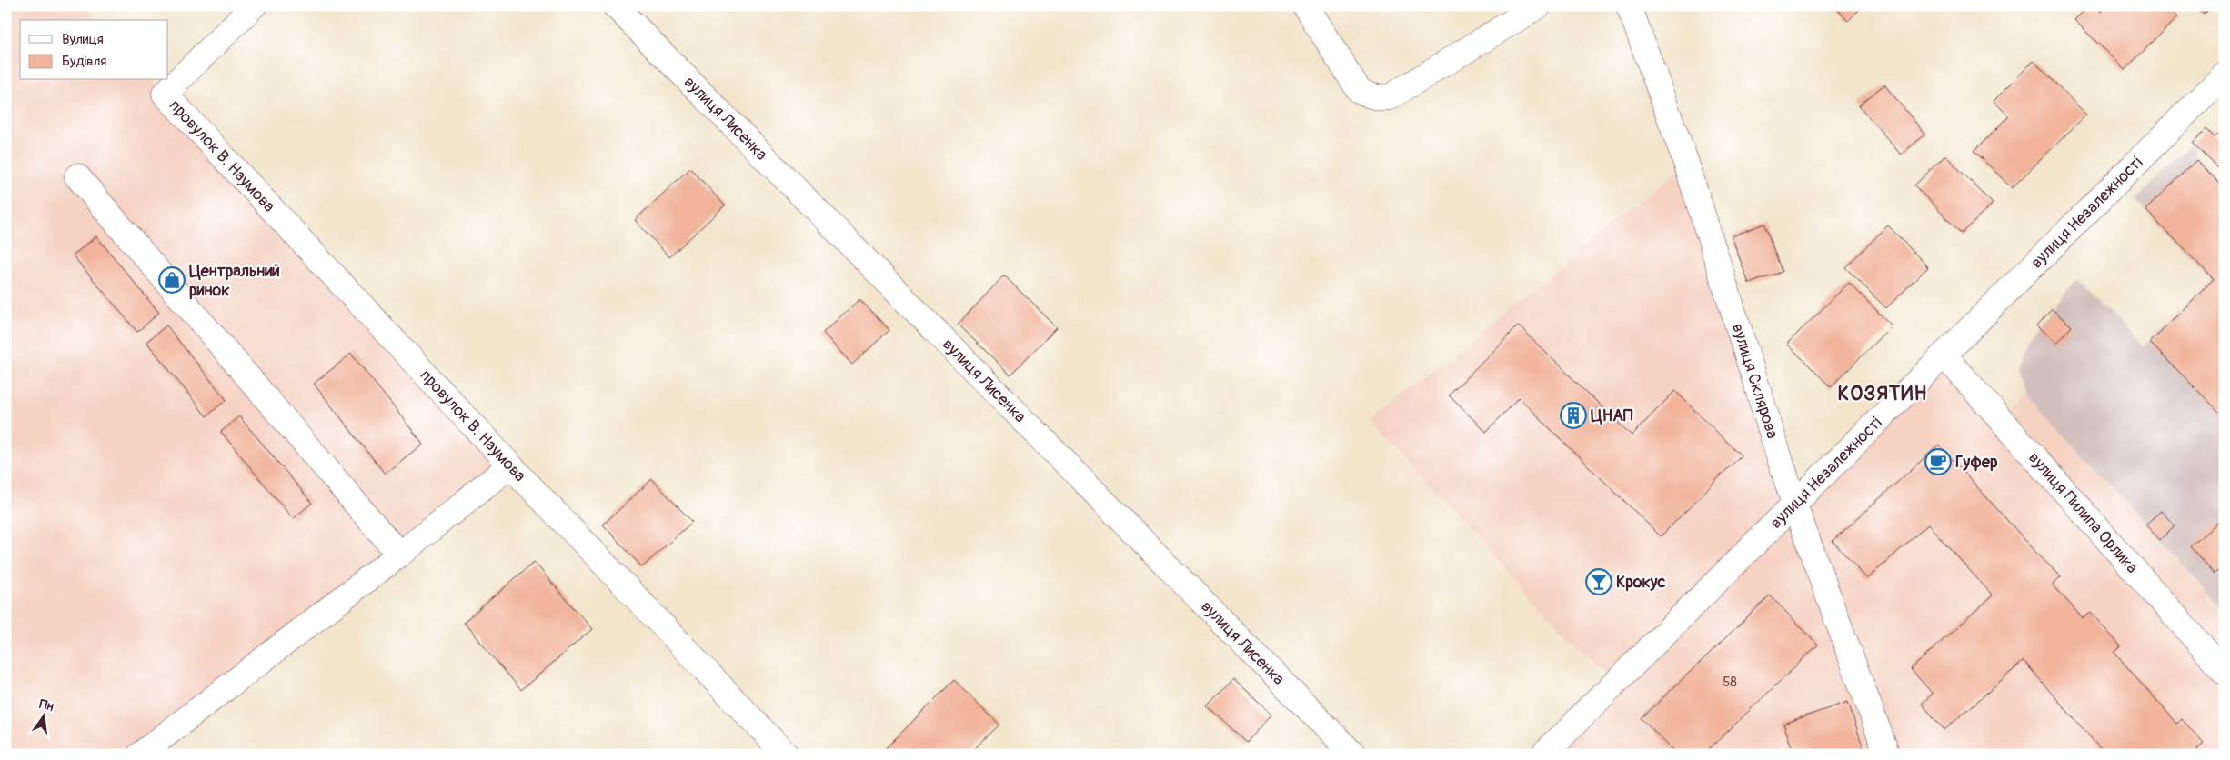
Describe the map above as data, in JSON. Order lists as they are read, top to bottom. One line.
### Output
{"streets":{"street":["вулиця Лисенка","провулок В. Наумова","вулиця Незалежності","вулиця Склярова","вулиця Пилипа Орлика"]},"crossings":[["вулиця Незалежності","вулиця Склярова"],["вулиця Незалежності","вулиця Пилипа Орлика"]],"districts":["КОЗЯТИН"],"places":{"shop":["Центральний ринок"],"building":["ЦНАП"],"cafe":["Гуфер"],"bar":["Крокус"]},"house_numbers":["58"],"legend":["Вулиця","Будівля"],"north":"top"}
